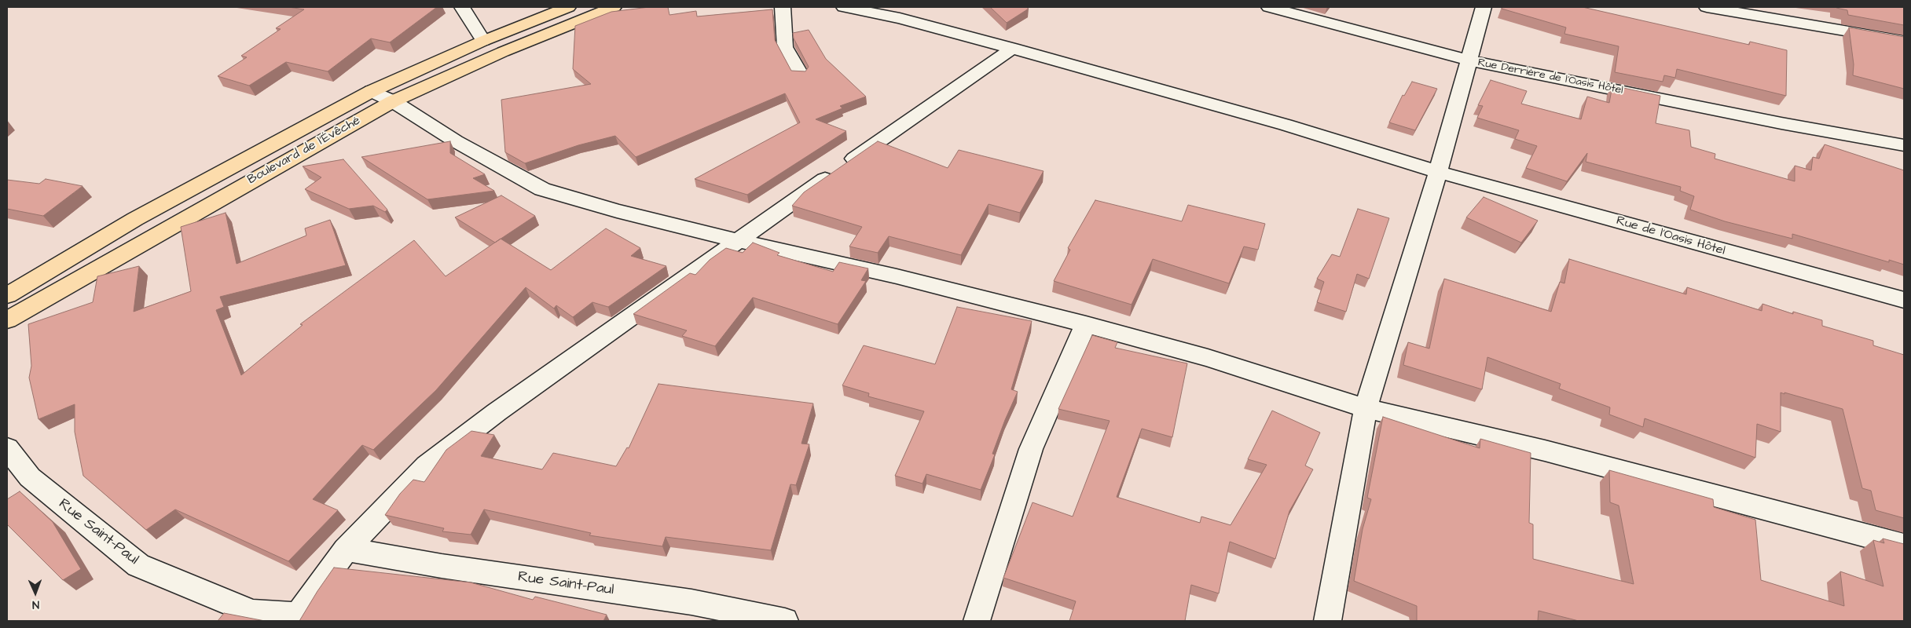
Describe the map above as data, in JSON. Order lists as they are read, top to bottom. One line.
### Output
{"streets":{"main road":["Boulevard de l'Évêché"],"street":["Rue Derrière de l'Oasis Hôtel","Rue de l'Oasis Hôtel","Rue Saint-Paul"]},"north":"bottom"}
